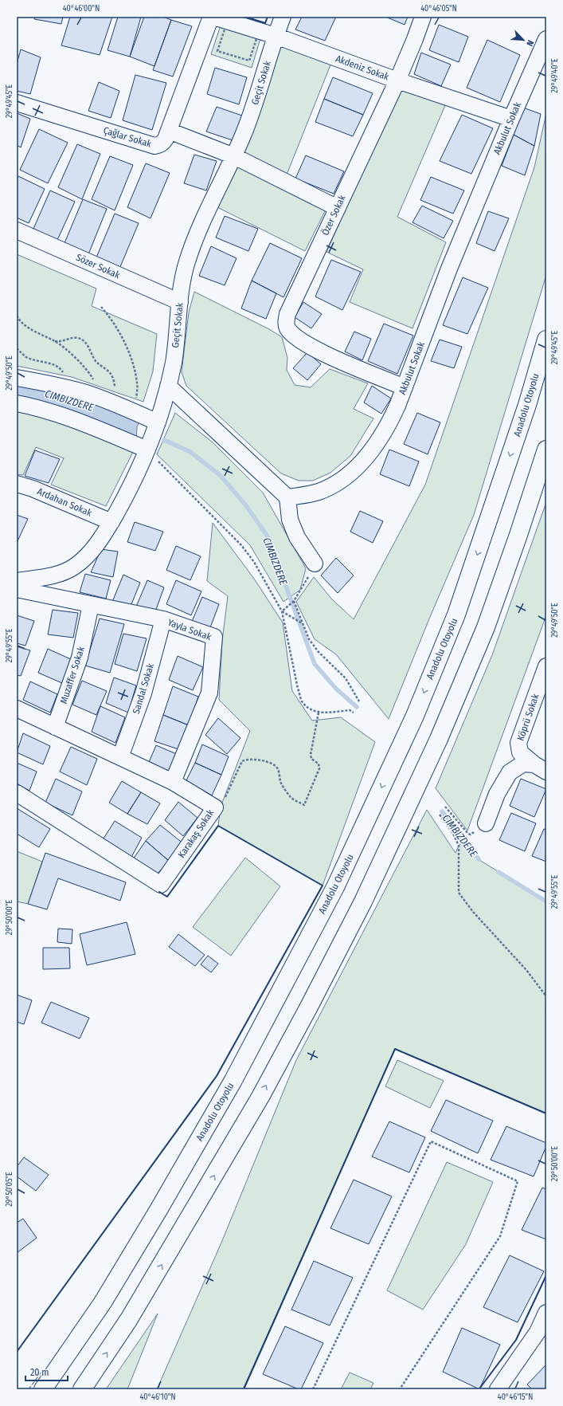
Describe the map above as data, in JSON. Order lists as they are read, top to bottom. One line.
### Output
{"streets":{"highway":["Anadolu Otoyolu"],"street":["Akdeniz Sokak","Geçit Sokak","Akbulut Sokak","Çağlar Sokak","Özer Sokak","Sözer Sokak","Ardahan Sokak","Yayla Sokak","Muzaffer Sokak","Sandal Sokak","Köprü Sokak","Karakaş Sokak"]},"crossings":[["Akdeniz Sokak","Geçit Sokak"],["Akdeniz Sokak","Akbulut Sokak"],["Akdeniz Sokak","Çağlar Sokak"],["Akdeniz Sokak","Özer Sokak"],["Geçit Sokak","Sözer Sokak"],["Geçit Sokak","Ardahan Sokak"],["Akbulut Sokak","Özer Sokak"],["Yayla Sokak","Muzaffer Sokak"],["Yayla Sokak","Sandal Sokak"],["Yayla Sokak","Karakaş Sokak"],["Muzaffer Sokak","Karakaş Sokak"],["Sandal Sokak","Karakaş Sokak"]],"water":["CIMBIZDERE"],"scale_bar":"20 m","north":"bottom right","coordinates":["40°46'00\"N","40°46'05\"N","29°49'40\"E","29°49'45\"E","29°49'50\"E","29°49'55\"E","29°50'00\"E","29°50'05\"E","40°46'10\"N","40°46'15\"N"]}
